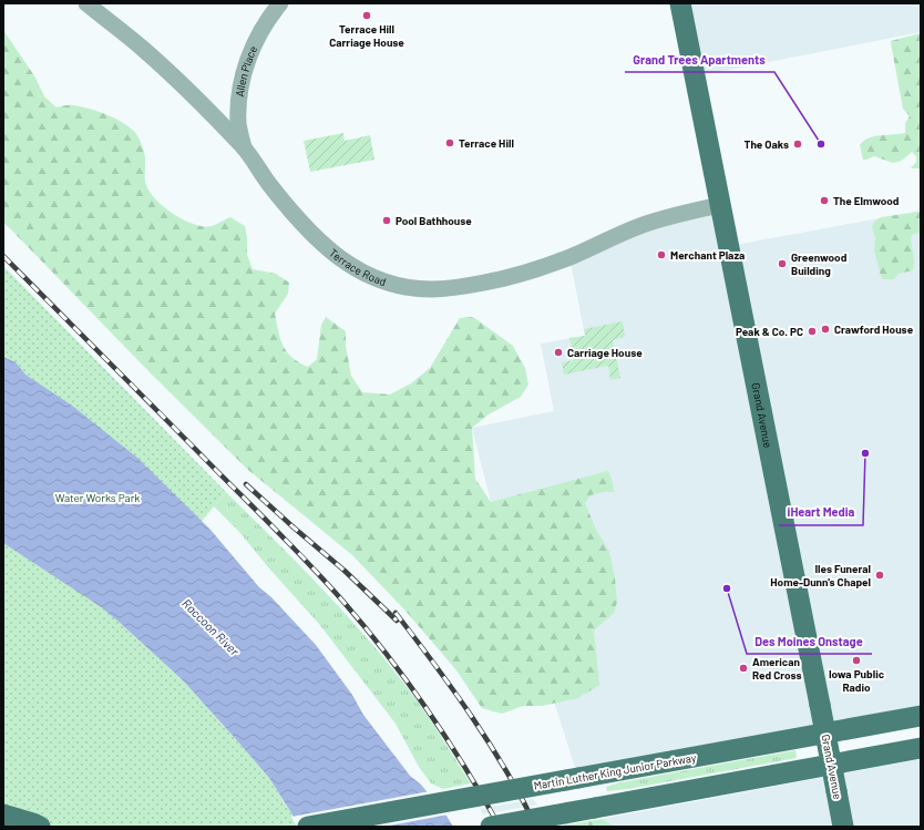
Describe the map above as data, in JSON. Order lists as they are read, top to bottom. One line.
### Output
{"streets":{"main road":["Grand Avenue","Martin Luther King Junior Parkway"],"street":["Allen Place","Terrace Road"]},"crossings":[["Allen Place","Terrace Road"],["Terrace Road","Grand Avenue"]],"water":["Raccoon River"],"parks":["Water Works Park"],"places":["Terrace Hill Carriage House","Terrace Hill","The Oaks","Grand Trees Apartments","The Elmwood","Pool Bathhouse","Merchant Plaza","Greenwood Building","Crawford House","Peak & Co. PC","Carriage House","iHeart Media","Iles Funeral Home-Dunn's Chapel","Des Moines Onstage","Iowa Public Radio","American Red Cross"]}
